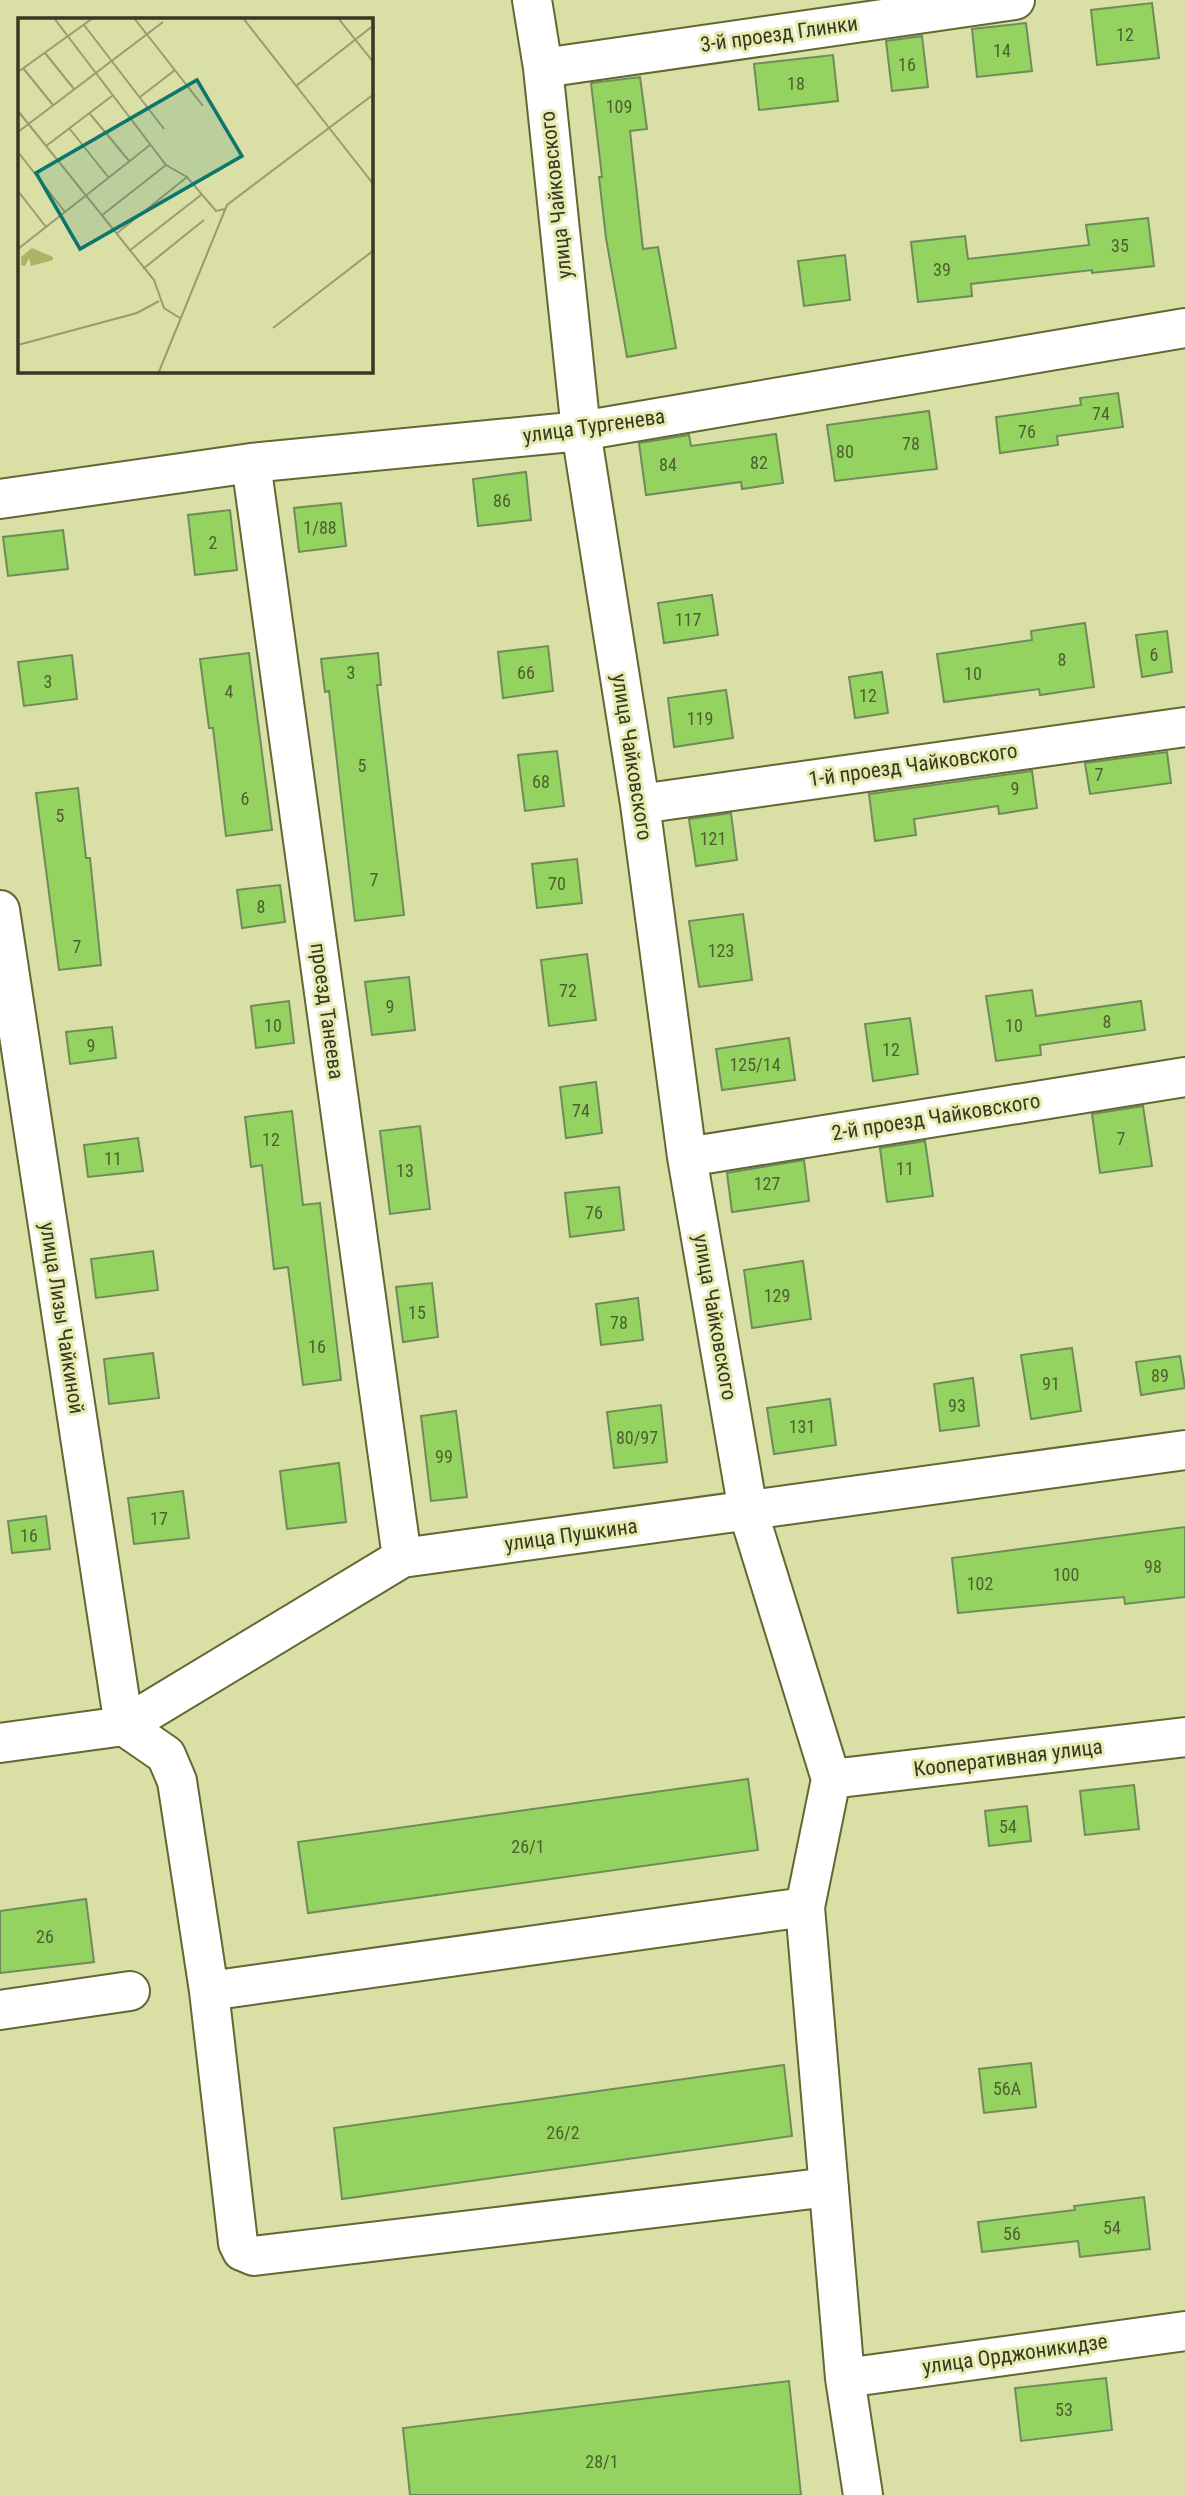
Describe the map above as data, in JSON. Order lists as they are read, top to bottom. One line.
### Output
{"streets":{"street":["3-й проезд Глинки","улица Чайковского","улица Тургенева","1-й проезд Чайковского","проезд Танеева","2-й проезд Чайковского","улица Лизы Чайкиной","улица Пушкина","Кооперативная улица","улица Орджоникидзе"]},"crossings":[["3-й проезд Глинки","улица Чайковского"],["улица Чайковского","улица Тургенева"],["улица Чайковского","1-й проезд Чайковского"],["улица Чайковского","2-й проезд Чайковского"],["улица Чайковского","улица Пушкина"],["улица Чайковского","Кооперативная улица"],["улица Тургенева","проезд Танеева"],["проезд Танеева","улица Пушкина"],["улица Лизы Чайкиной","улица Пушкина"]],"house_numbers":["12","14","16","18","109","35","39","74","76","78","80","82","84","86","1/88","2","117","6","8","3","66","10","3","4","12","119","5","7","68","9","6","5","121","7","70","8","7","123","72","9","8","10","10","9","12","125/14","74","7","12","11","11","13","127","76","129","15","78","16","89","91","93","131","80/97","99","17","16","98","100","102","54","26/1","26","56А","26/2","54","56","53","28/1"]}
